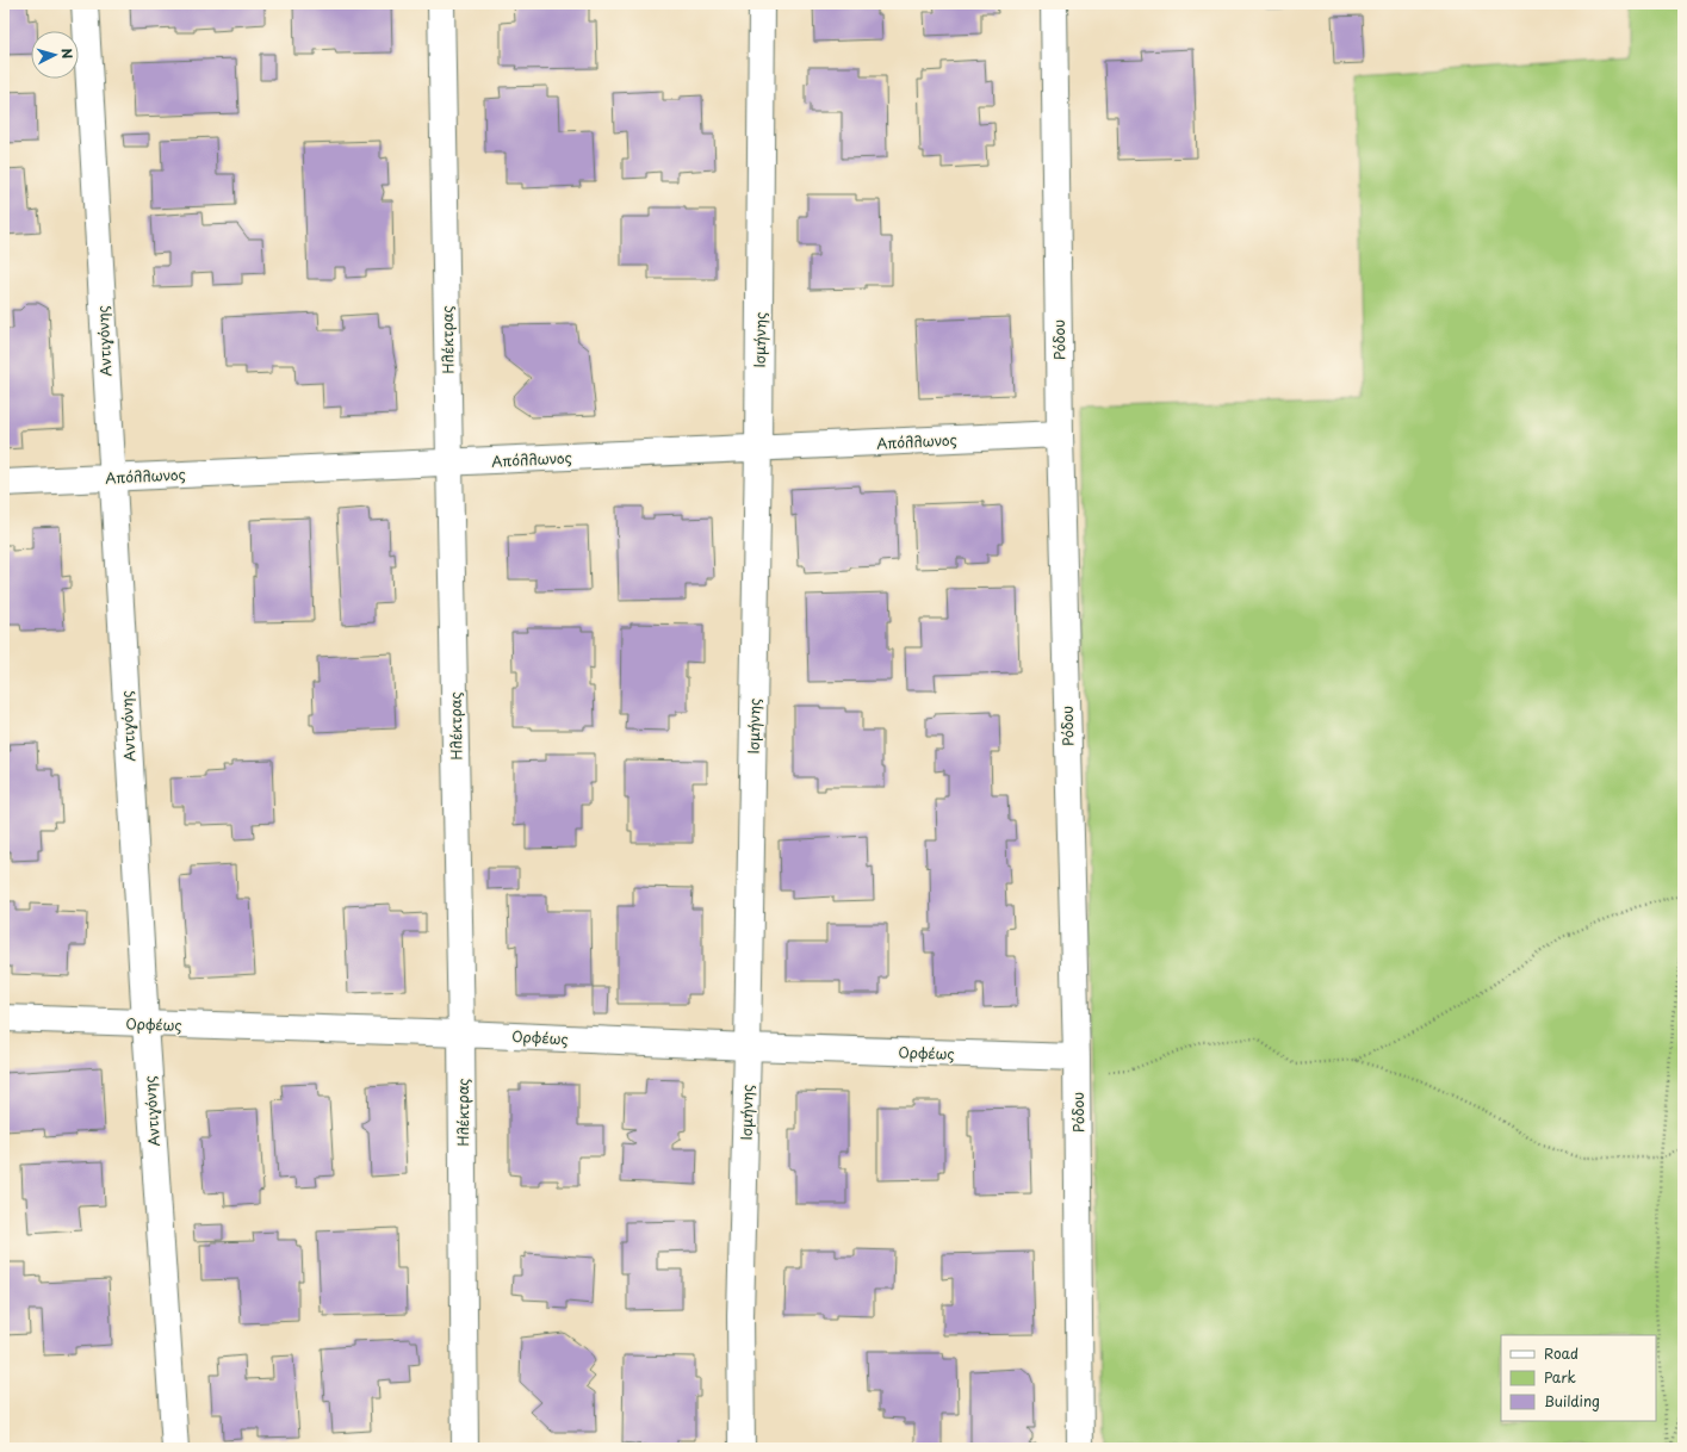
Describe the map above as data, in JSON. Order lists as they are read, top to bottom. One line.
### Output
{"streets":{"street":["Ηλέκτρας","Ισμήνης","Ρόδου","Αντιγόνης","Απόλλωνος","Ορφέως"]},"crossings":[["Ηλέκτρας","Απόλλωνος"],["Ηλέκτρας","Ορφέως"],["Ισμήνης","Απόλλωνος"],["Ισμήνης","Ορφέως"],["Ρόδου","Απόλλωνος"],["Ρόδου","Ορφέως"],["Αντιγόνης","Απόλλωνος"],["Αντιγόνης","Ορφέως"]],"legend":["Road","Park","Building"],"north":"right"}
